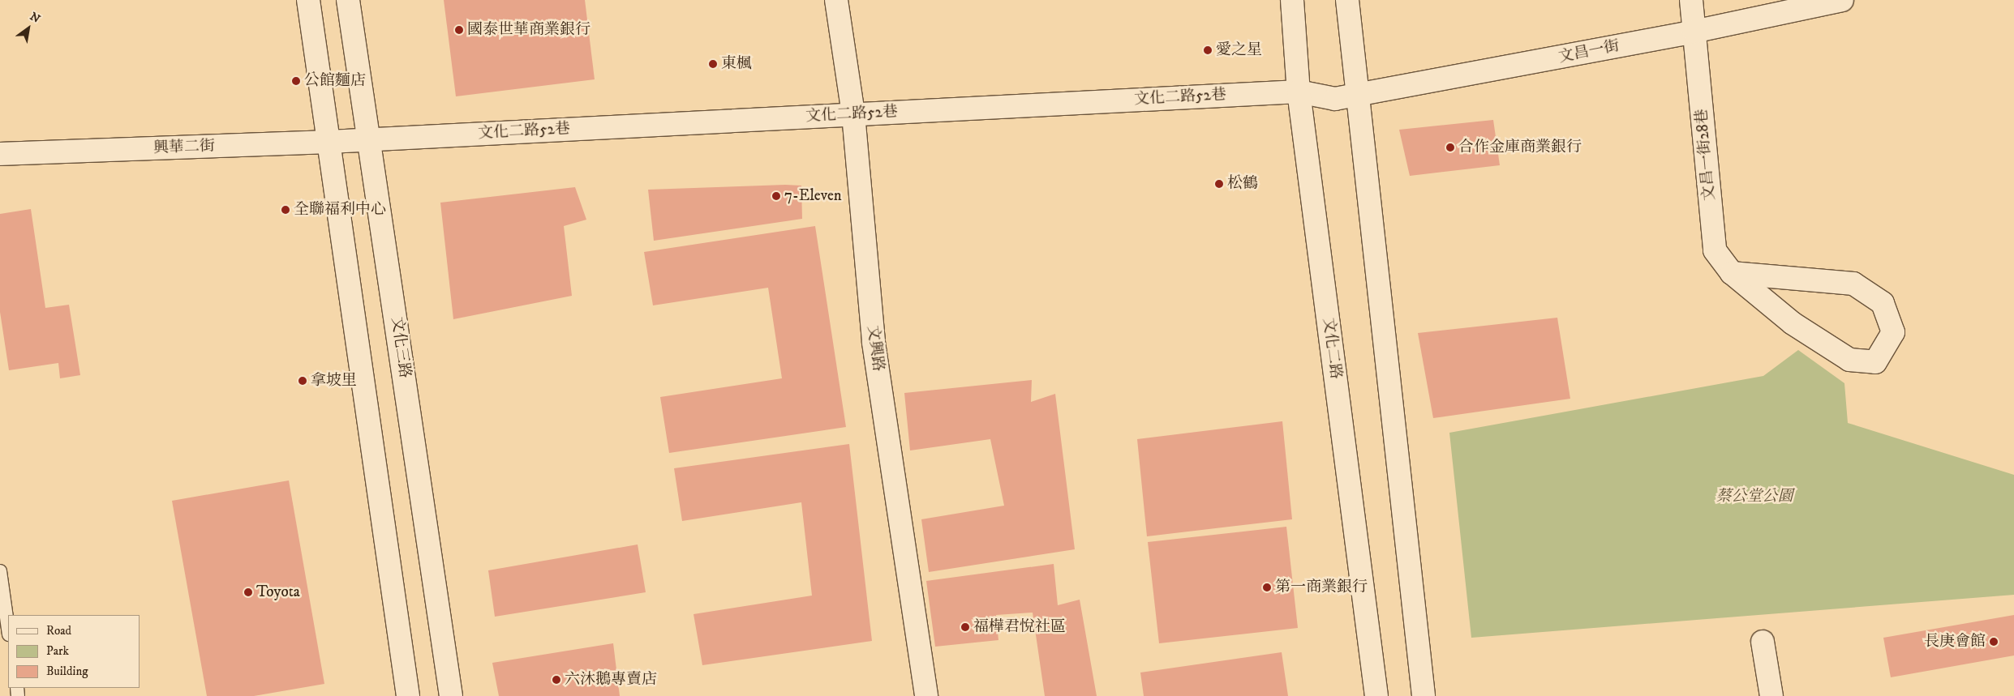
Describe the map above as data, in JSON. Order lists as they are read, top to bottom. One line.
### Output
{"streets":{"street":["文昌一街","文化二路52巷","興華二街","文昌一街28巷","文化三路","文興路","文化二路"]},"crossings":[["文昌一街","文化二路52巷"],["文昌一街","文昌一街28巷"],["文化二路52巷","興華二街"],["文化二路52巷","文化三路"],["文化二路52巷","文興路"],["文化二路52巷","文化二路"],["興華二街","文化三路"]],"parks":["蔡公堂公園"],"places":["國泰世華商業銀行","愛之星","東楓","公館麵店","合作金庫商業銀行","松鶴","7-Eleven","全聯福利中心","拿坡里","第一商業銀行","Toyota","福樺君悅社區","長庚會館","六沐鵝專賣店"],"legend":["Road","Park","Building"],"north":"top right"}
